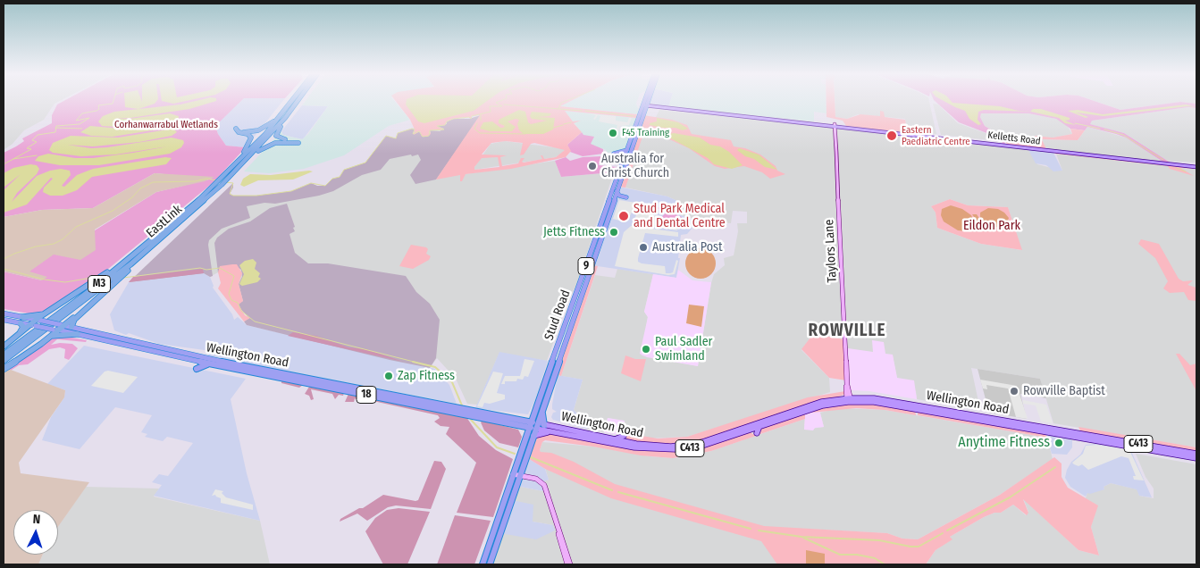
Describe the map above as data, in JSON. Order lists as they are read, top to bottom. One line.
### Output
{"streets":{"highway":["EastLink","9","M3","Stud Road","Wellington Road","18"],"main road":["Kelletts Road","Taylors Lane","C413"]},"crossings":[["Kelletts Road","Taylors Lane"],["Taylors Lane","Wellington Road"],["Stud Road","Wellington Road"]],"districts":["ROWVILLE"],"parks":["Corhanwarrabul Wetlands","Eildon Park"],"places":["F45 Training","Eastern Paediatric Centre","Australia for Christ Church","Stud Park Medical and Dental Centre","Jetts Fitness","Australia Post","Paul Sadler Swimland","Zap Fitness","Rowville Baptist","Anytime Fitness"],"north":"top"}
